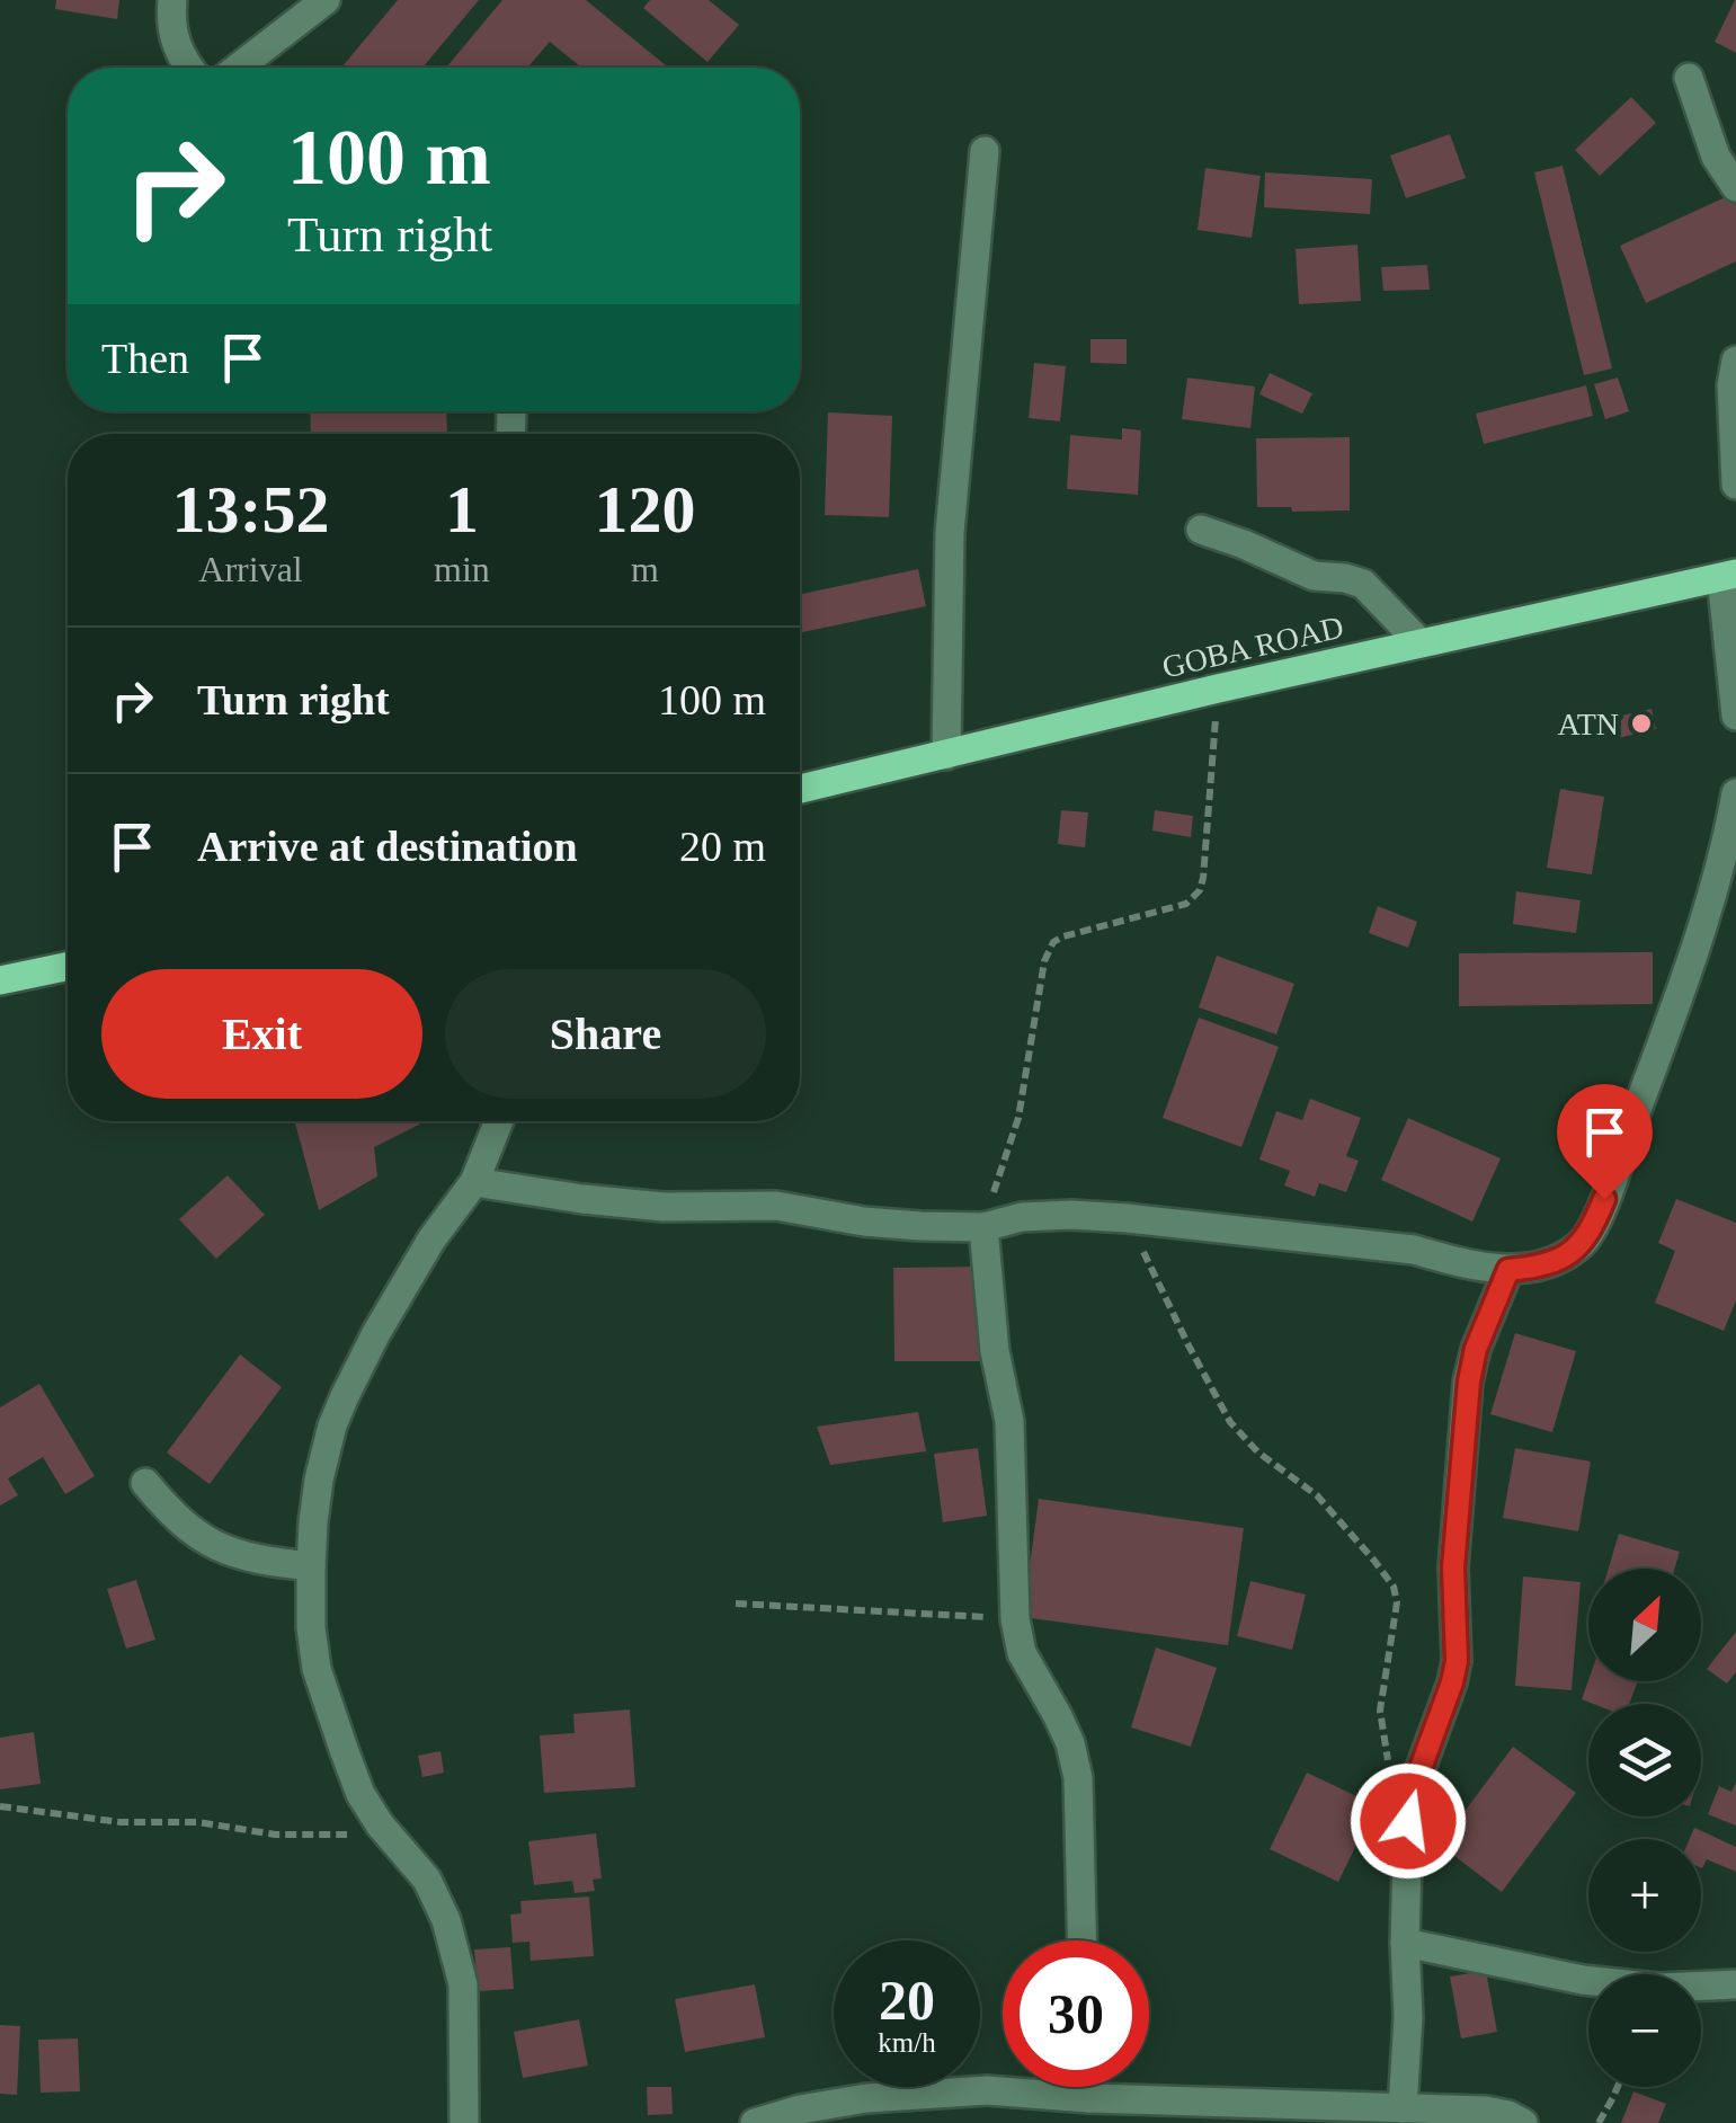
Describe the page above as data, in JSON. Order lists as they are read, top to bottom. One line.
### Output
{"streets":{"main road":["GOBA ROAD"]},"places":["ATN"],"north":"top right","page":{"turn":["100 m","Turn right"],"then":"Then","eta":["13:52","Arrival","1","min","120","m"],"list":[{"name":"Turn right","value":"100 m"},{"name":"Arrive at destination","value":"20 m"}],"buttons":["Exit","Share"],"map_buttons":["+","−"],"speed":"20 km/h","limit":"30"}}
